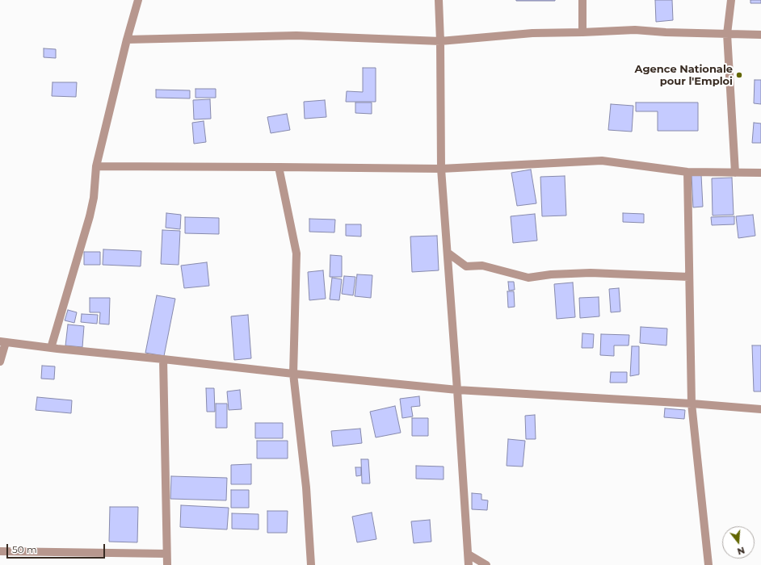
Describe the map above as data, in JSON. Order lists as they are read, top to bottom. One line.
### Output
{"places":["Agence Nationale pour l'Emploi"],"scale_bar":"50 m","north":"bottom"}
